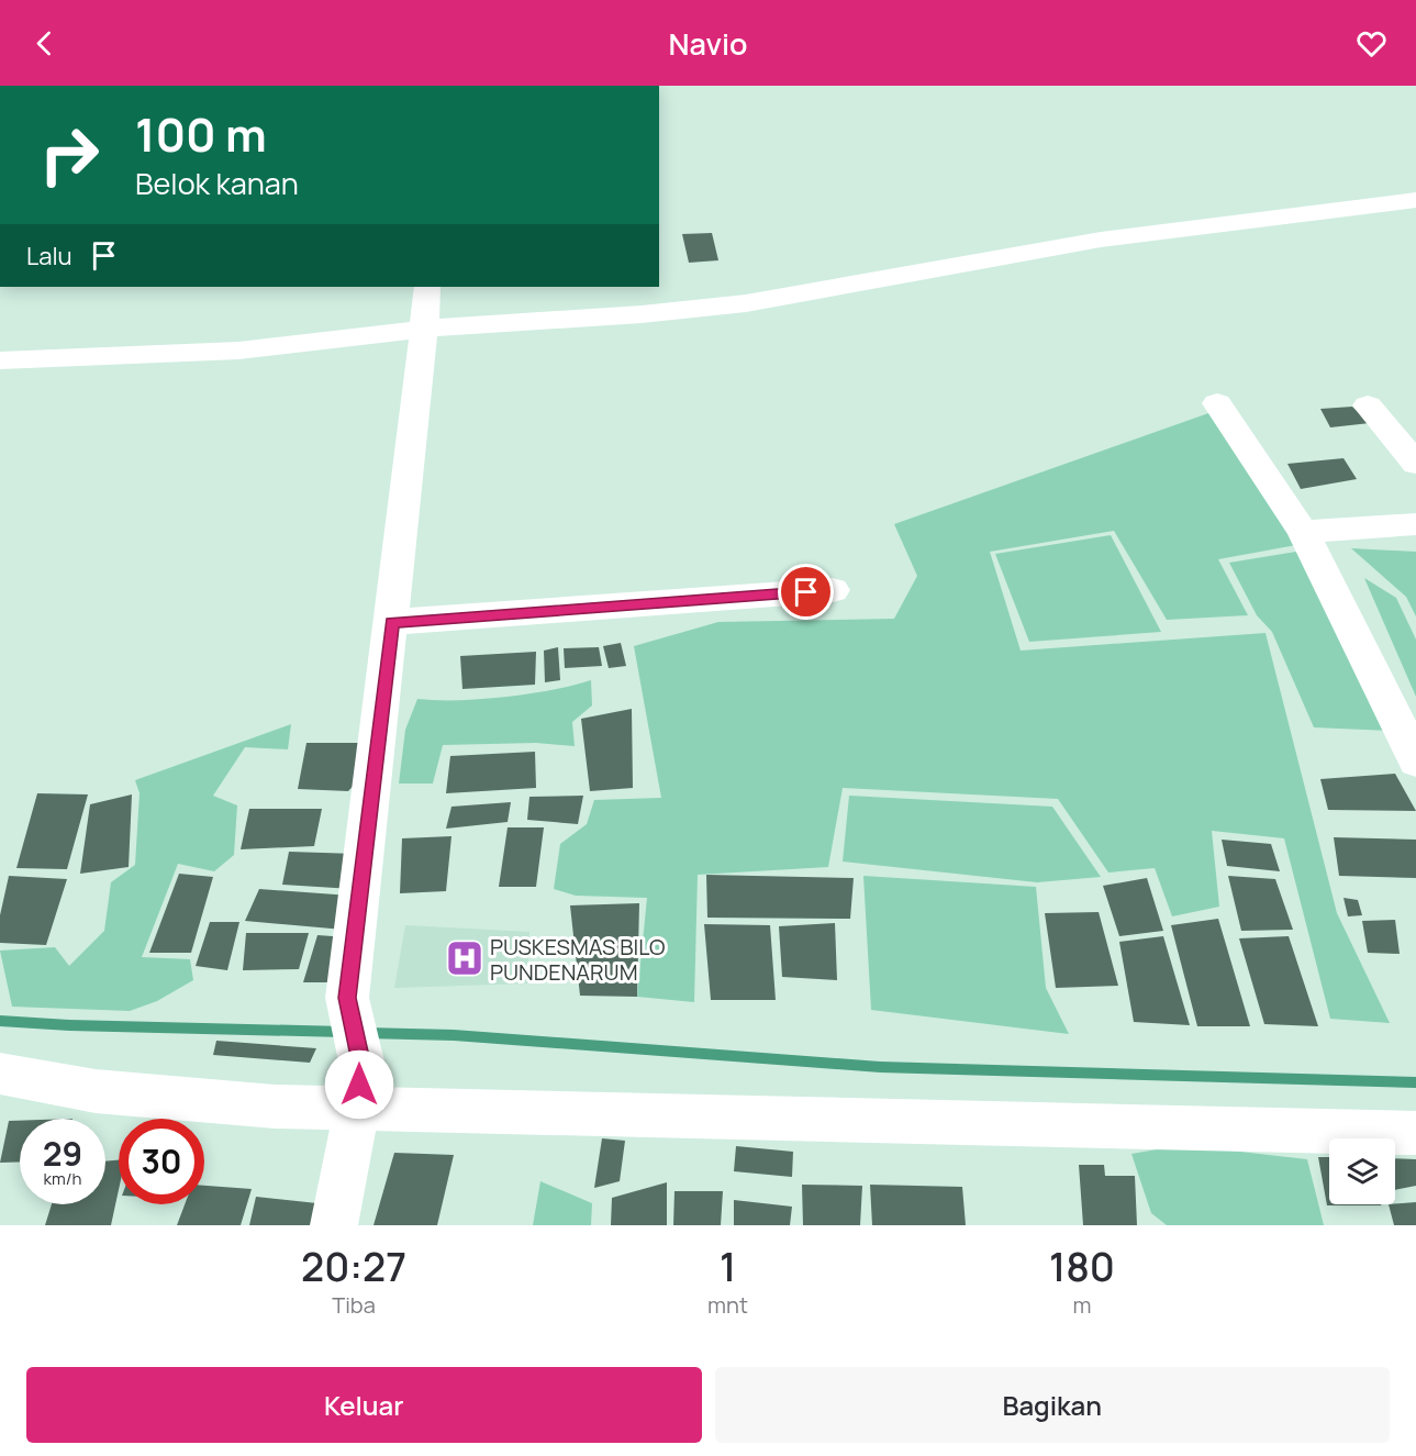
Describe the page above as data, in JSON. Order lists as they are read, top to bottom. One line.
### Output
{"places":{"hospital":["PUSKESMAS BILO PUNDENARUM"]},"page":{"header":"Navio","turn":["100 m","Belok kanan"],"then":"Lalu","speed":"29 km/h","limit":"30","eta":["20:27","Tiba","1","mnt","180","m"],"buttons":["Keluar","Bagikan"]}}
